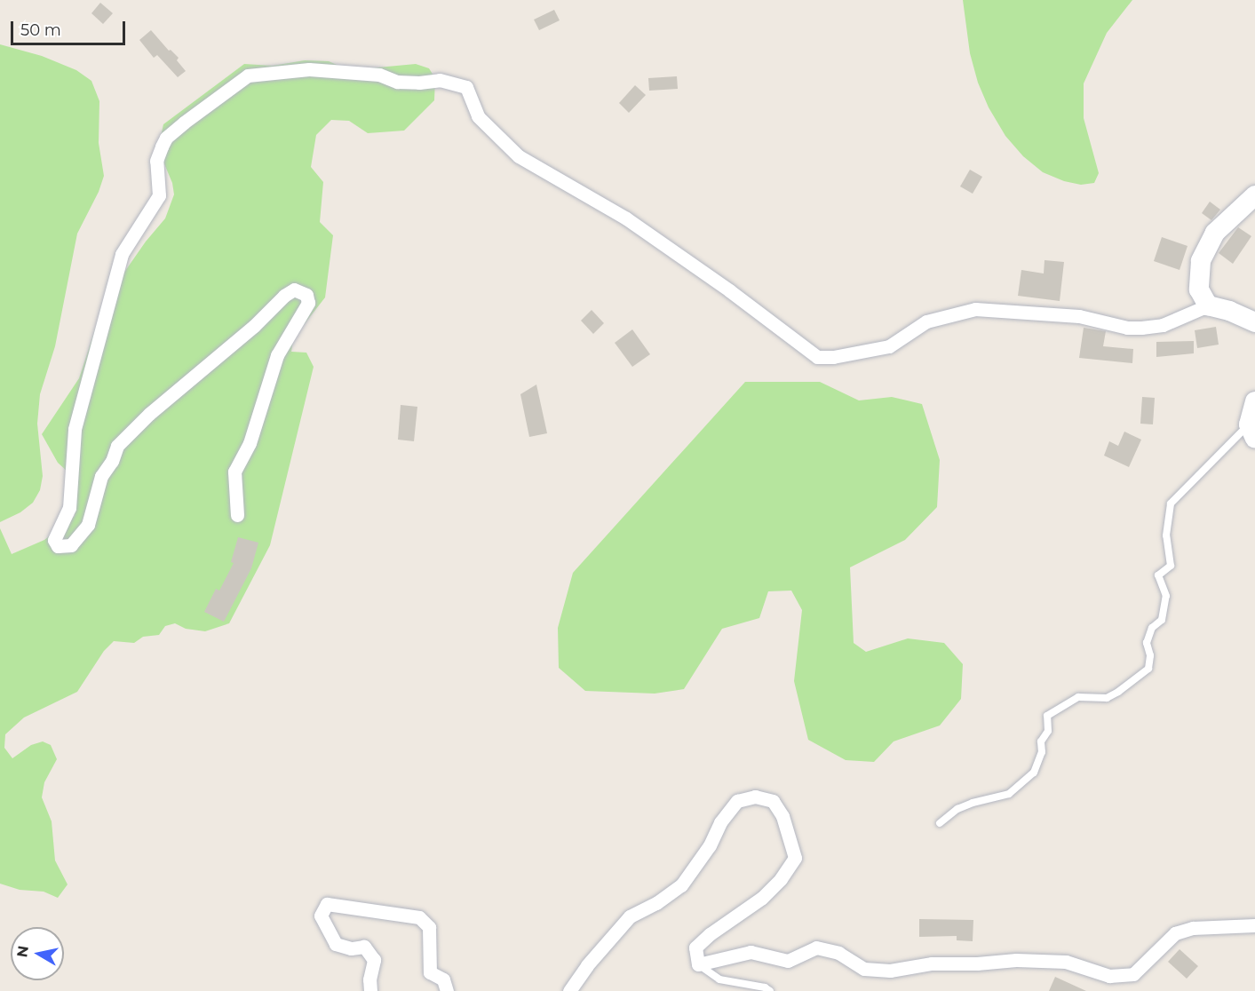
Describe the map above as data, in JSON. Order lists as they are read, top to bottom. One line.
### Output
{"scale_bar":"50 m","north":"left"}
